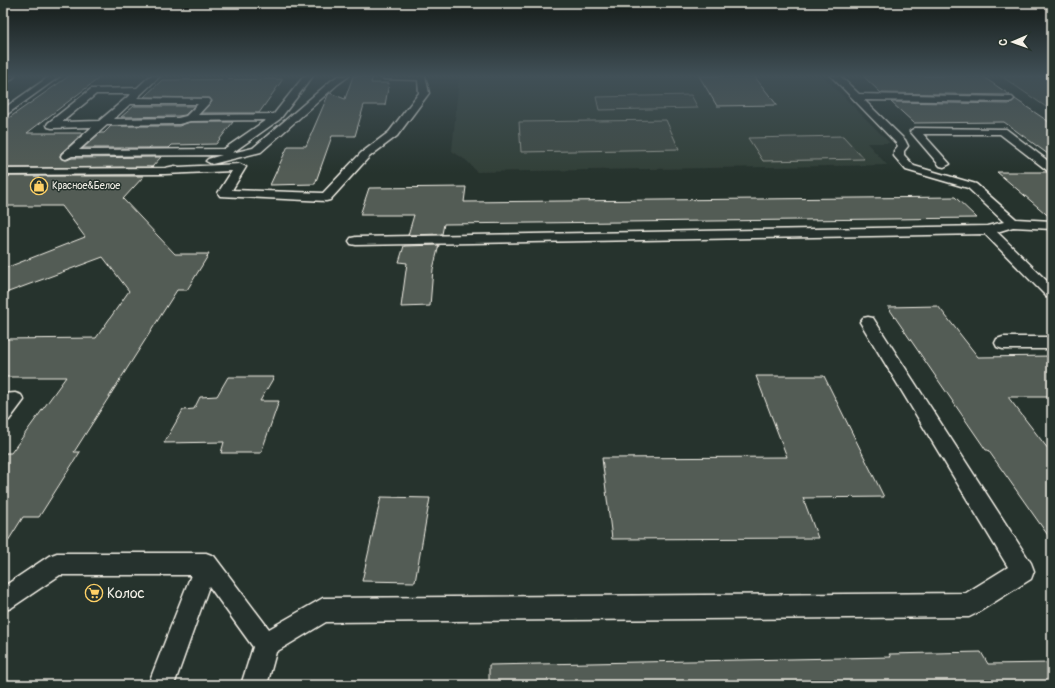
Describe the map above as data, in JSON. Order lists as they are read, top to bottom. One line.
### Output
{"places":{"shop":["Красное&Белое"],"supermarket":["Колос"]},"north":"left"}
